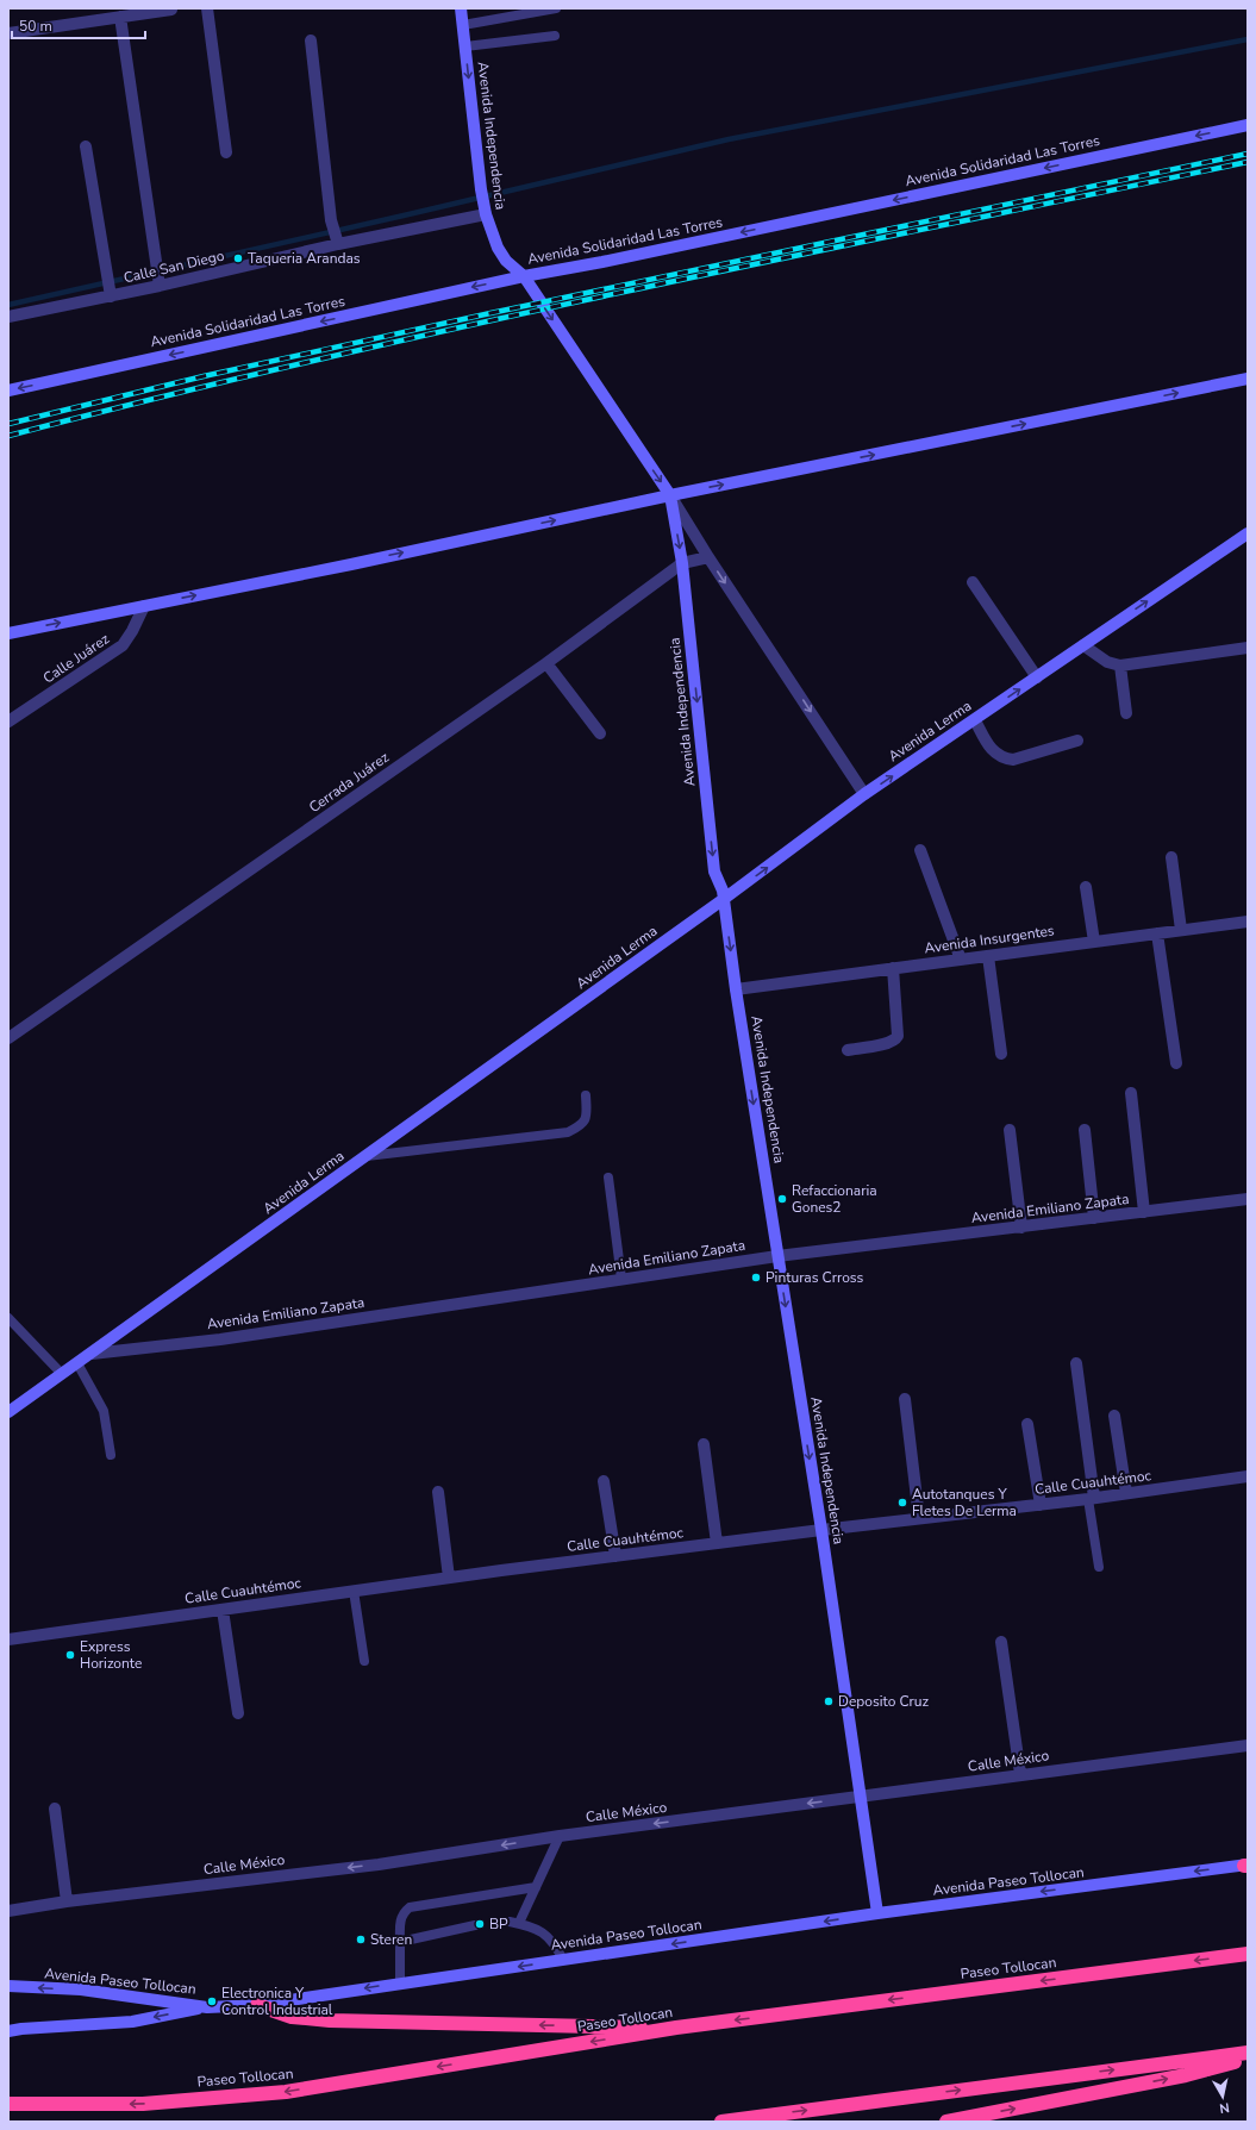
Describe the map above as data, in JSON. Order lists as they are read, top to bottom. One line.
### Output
{"streets":{"highway":["Paseo Tollocan"],"main road":["Avenida Independencia","Avenida Solidaridad Las Torres","Avenida Lerma","Avenida Paseo Tollocan"],"street":["Calle San Diego","Calle Juárez","Cerrada Juárez","Avenida Insurgentes","Avenida Emiliano Zapata","Calle Cuauhtémoc","Calle México"]},"crossings":[["Avenida Independencia","Avenida Solidaridad Las Torres"],["Avenida Independencia","Calle San Diego"],["Avenida Independencia","Avenida Lerma"],["Avenida Independencia","Cerrada Juárez"],["Avenida Independencia","Avenida Insurgentes"],["Avenida Independencia","Avenida Emiliano Zapata"],["Avenida Independencia","Calle Cuauhtémoc"],["Avenida Independencia","Calle México"],["Avenida Independencia","Avenida Paseo Tollocan"],["Avenida Lerma","Avenida Emiliano Zapata"]],"one_way":["Avenida Independencia","Avenida Solidaridad Las Torres","Avenida Lerma","Calle México","Avenida Paseo Tollocan"],"places":["Taqueria Arandas","Refaccionaria Gones2","Pinturas Crross","Autotanques Y Fletes De Lerma","Express Horizonte","Deposito Cruz","BP","Steren","Electronica Y Control Industrial"],"scale_bar":"50 m","north":"bottom"}
